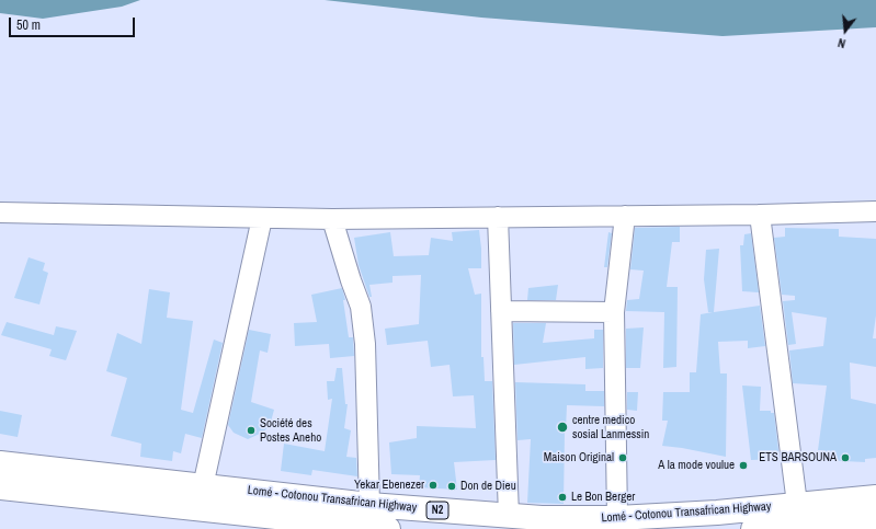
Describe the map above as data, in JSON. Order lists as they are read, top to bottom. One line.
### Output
{"streets":{"highway":["Lomé - Cotonou Transafrican Highway","N2"]},"places":["centre medico sosial Lanmessin","Société des Postes Aneho","Maison Original","ETS BARSOUNA","A la mode voulue","Yekar Ebenezer","Don de Dieu","Le Bon Berger"],"scale_bar":"50 m","north":"bottom"}
